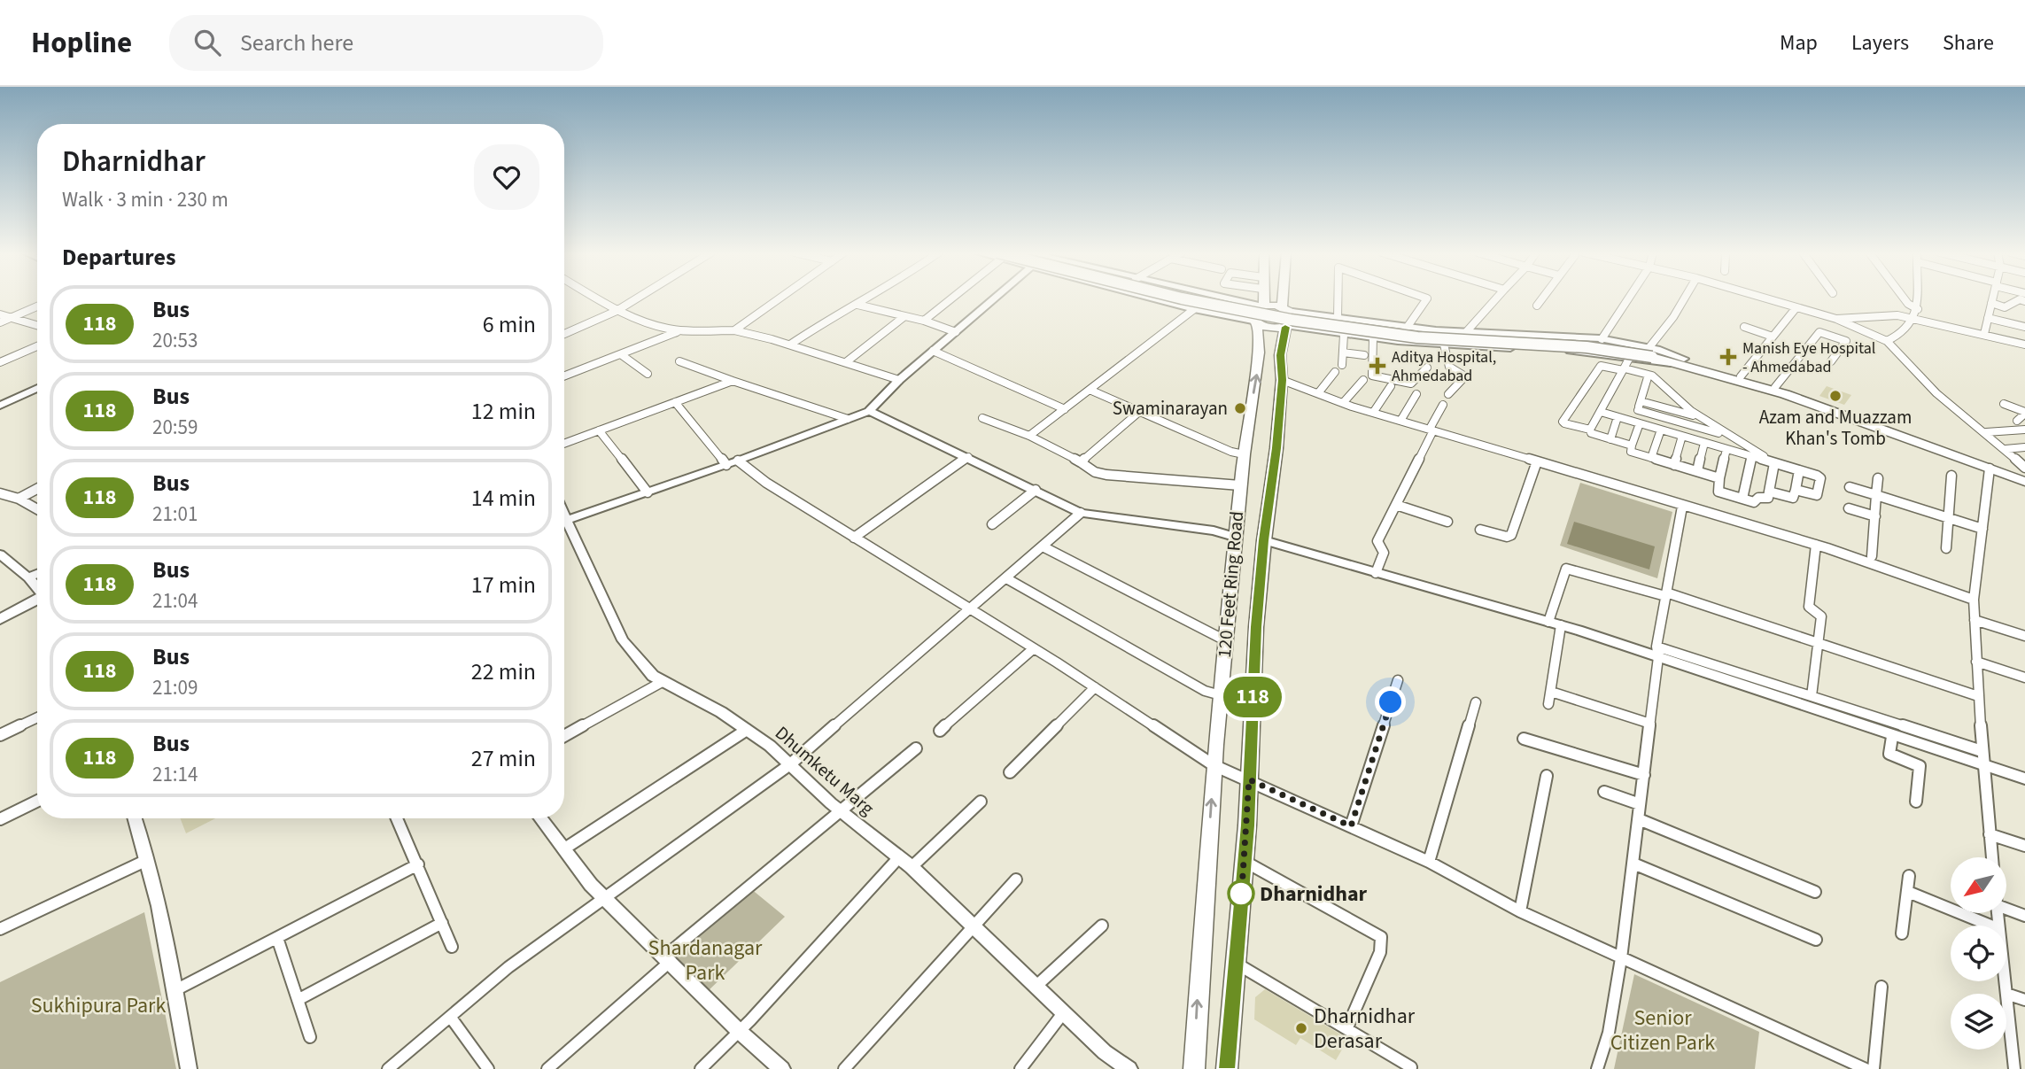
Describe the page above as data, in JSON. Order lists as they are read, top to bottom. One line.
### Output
{"streets":{"main road":["120 Feet Ring Road"],"street":["Dhumketu Marg"]},"parks":["Shardanagar Park","Sukhipura Park","Senior Citizen Park"],"places":{"health":["Manish Eye Hospital - Ahmedabad","Aditya Hospital, Ahmedabad"],"other":["Azam and Muazzam Khan's Tomb","Swaminarayan","Dharnidhar","Dharnidhar Derasar"]},"lines":["bus line 118"],"north":"bottom left","page":{"header":"Hopline","search":"Search here","nav":["Map","Layers","Share"],"on_map":"118","heading":[["Dharnidhar","Walk · 3 min · 230 m"],"Departures"],"list":[{"mark":"118","name":"Bus","note":"20:53","value":"6 min"},{"mark":"118","name":"Bus","note":"20:59","value":"12 min"},{"mark":"118","name":"Bus","note":"21:01","value":"14 min"},{"mark":"118","name":"Bus","note":"21:04","value":"17 min"},{"mark":"118","name":"Bus","note":"21:09","value":"22 min"},{"mark":"118","name":"Bus","note":"21:14","value":"27 min"}]}}
